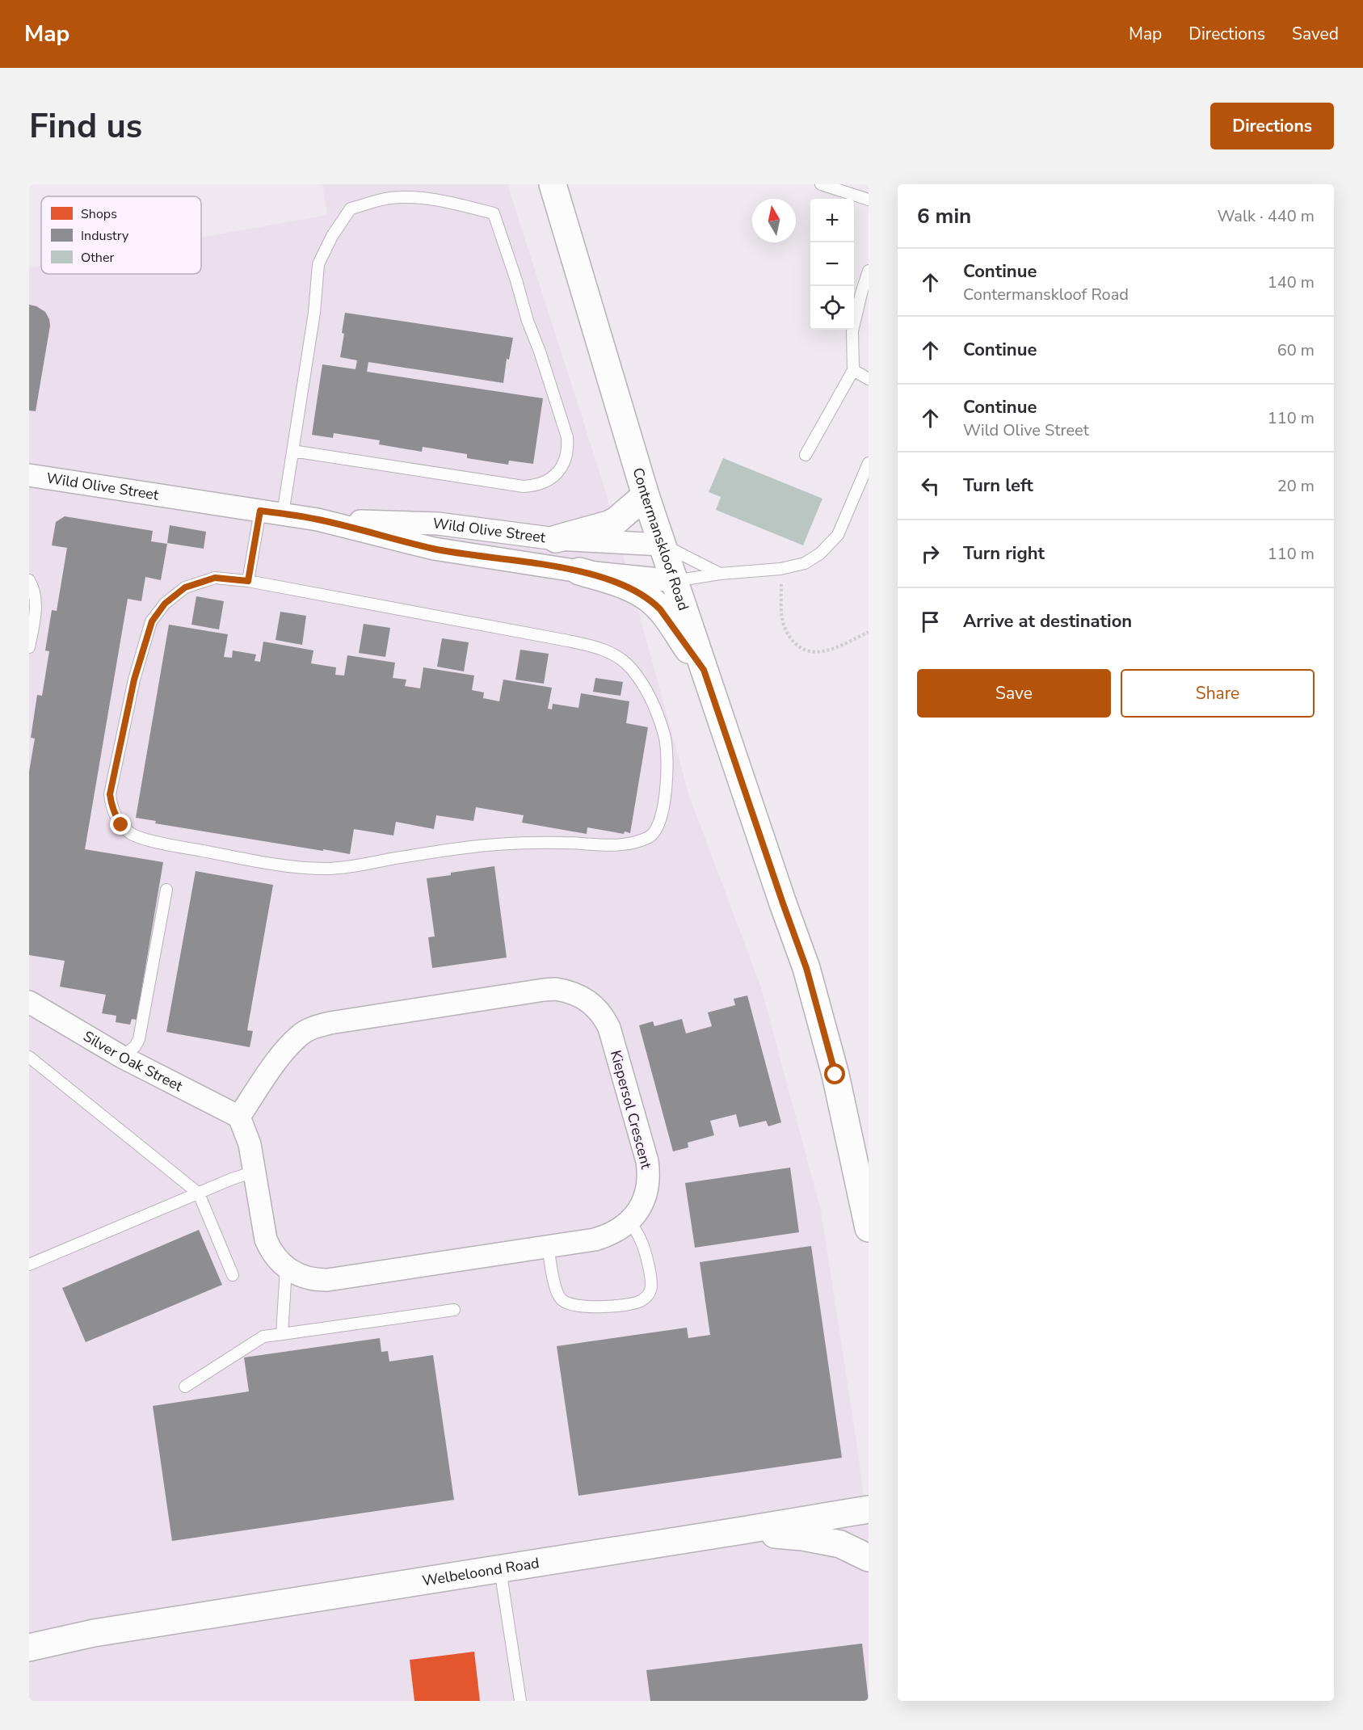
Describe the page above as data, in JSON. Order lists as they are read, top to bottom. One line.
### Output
{"streets":{"street":["Wild Olive Street","Contermanskloof Road","Silver Oak Street","Kiepersol Crescent","Welbeloond Road"]},"crossings":[["Wild Olive Street","Contermanskloof Road"],["Silver Oak Street","Kiepersol Crescent"]],"legend":["Shops","Industry","Other"],"north":"top","page":{"header":"Map","nav":["Map","Directions","Saved"],"buttons":["Directions",["Save","Share"]],"title":"Find us","heading":["6 min","Walk · 440 m"],"map_buttons":["+","−"],"list":[["Continue","Contermanskloof Road","140 m"],["Continue","60 m"],["Continue","Wild Olive Street","110 m"],["Turn left","20 m"],["Turn right","110 m"],"Arrive at destination"]}}
